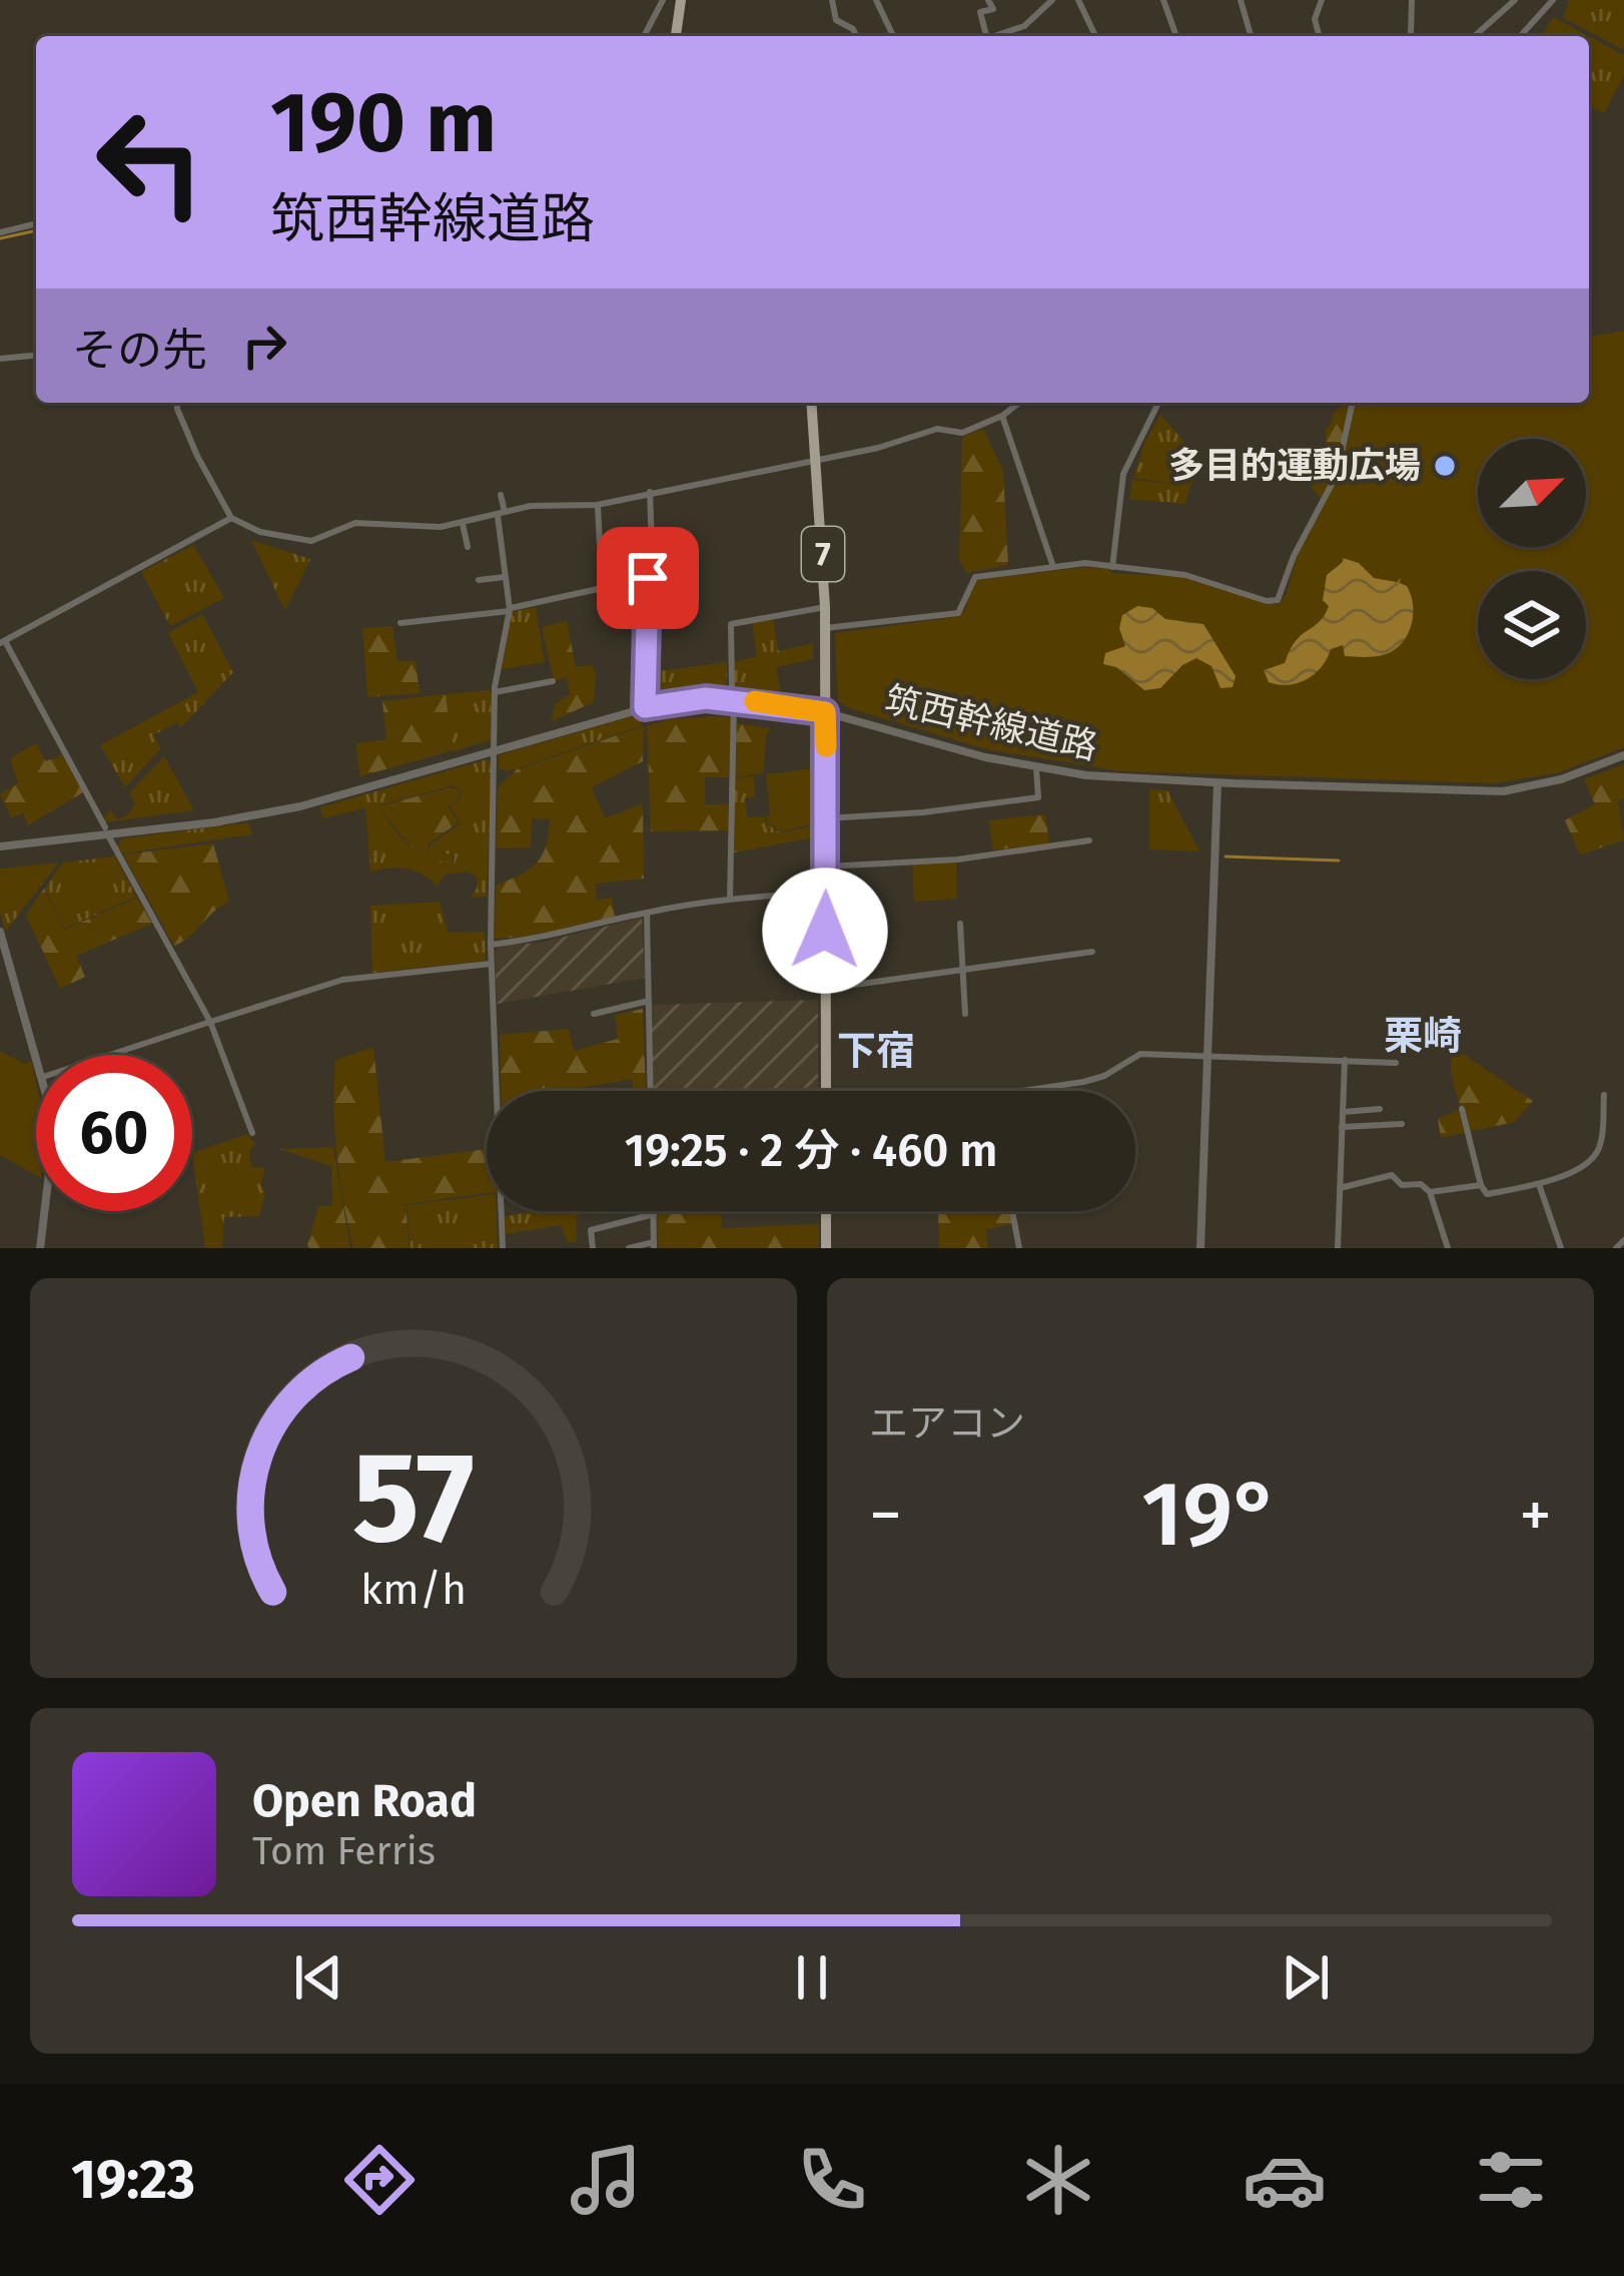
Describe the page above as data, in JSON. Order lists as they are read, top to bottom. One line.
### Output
{"streets":{"main road":["7"],"street":["筑西幹線道路"]},"crossings":[["7","筑西幹線道路"]],"districts":["栗崎","下宿"],"places":["多目的運動広場"],"north":"top right","page":{"turn":["190 m","筑西幹線道路"],"then":"その先","limit":"60","trip":"19:25 · 2 分 · 460 m","tile":"エアコン","heat":["−","19°","+"],"song":["Open Road","Tom Ferris"],"tabs":"19:23","gauge":["57","km/h"]}}
